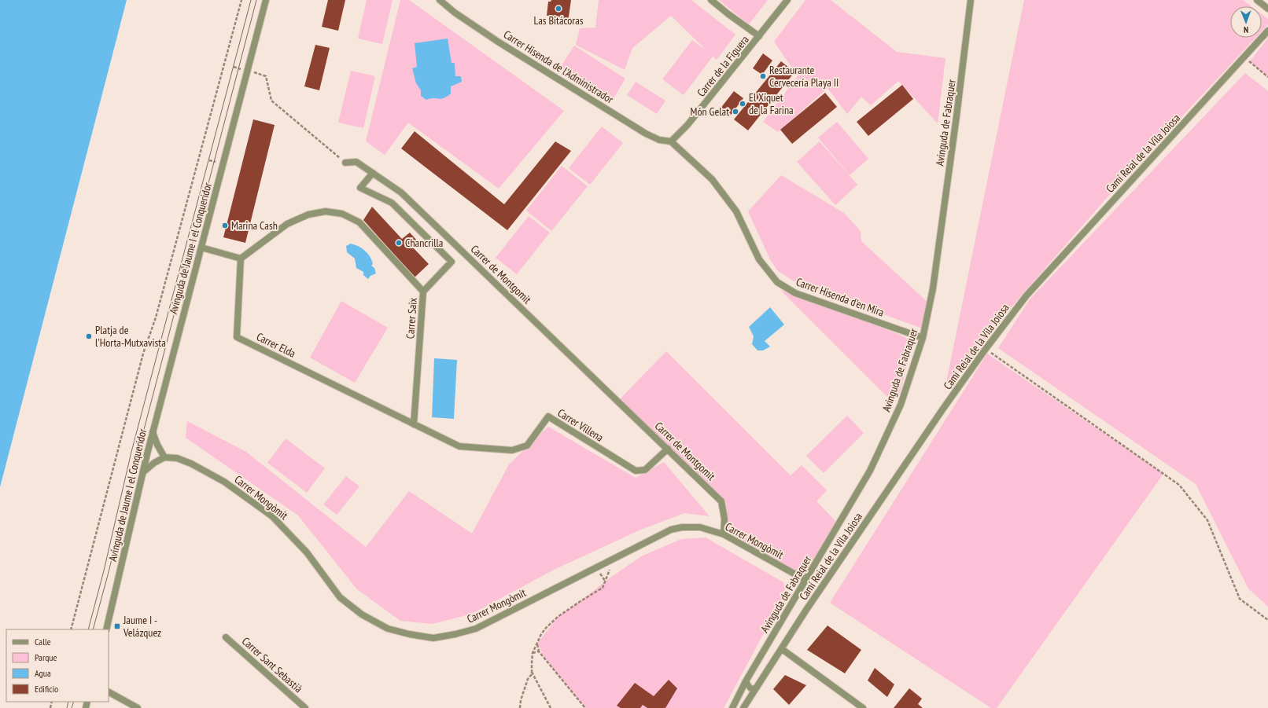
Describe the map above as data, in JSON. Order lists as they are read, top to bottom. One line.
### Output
{"streets":{"street":["Carrer de la Figuera","Carrer Hisenda de l'Administrador","Avinguda de Fabraquer","Camí Reial de la Vila Joiosa","Avinguda de Jaume I el Conqueridor","Carrer de Montgomit","Carrer Hisenda d'en Mira","Carrer Saix","Carrer Elda","Carrer Villena","Carrer Mongòmit","Carrer Sant Sebastià"]},"crossings":[["Carrer de la Figuera","Carrer Hisenda de l'Administrador"],["Carrer de la Figuera","Carrer Hisenda d'en Mira"],["Carrer Hisenda de l'Administrador","Carrer Hisenda d'en Mira"],["Avinguda de Fabraquer","Carrer Hisenda d'en Mira"],["Avinguda de Fabraquer","Carrer Mongòmit"],["Carrer de Montgomit","Carrer Villena"],["Carrer de Montgomit","Carrer Mongòmit"],["Carrer Saix","Carrer Elda"],["Carrer Saix","Carrer Villena"],["Carrer Elda","Carrer Villena"]],"places":{"other":["Las Bitácoras","Restaurante Cervecería Playa II","El Xiquet de la Farina","Món Gelat","Marina Cash","Chancrilla","Platja de l'Horta-Mutxavista"],"transit":["Jaume I - Velázquez"]},"legend":["Calle","Parque","Agua","Edificio"],"north":"bottom"}
